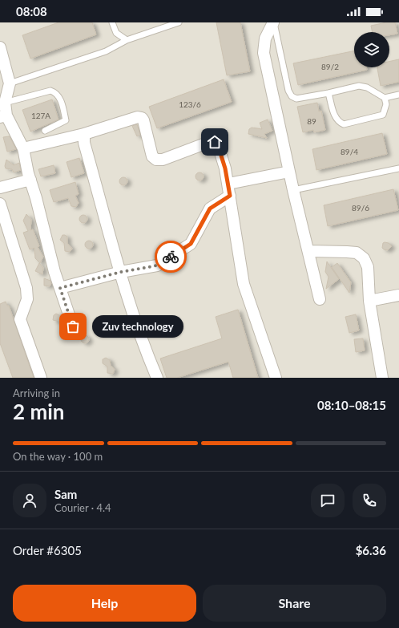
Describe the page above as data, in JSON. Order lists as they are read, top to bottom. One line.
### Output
{"places":["Zuv technology"],"house_numbers":["89/2","123/6","127А","89","89/4","89/6"],"page":{"status":"08:08","bubble":"Zuv technology","heading":["2 min","Arriving in","08:10–08:15"],"panel":["Sam","Courier · 4.4","Order #6305","$6.36"],"bar":"On the way · 100 m","buttons":["Help","Share"]}}
